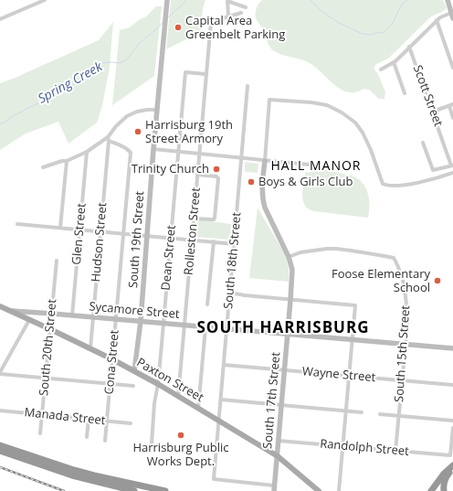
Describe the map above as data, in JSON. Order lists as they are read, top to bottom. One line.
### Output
{"streets":{"main road":["Paxton Street"],"street":["Scott Street","Rolleston Street","Glen Street","South 19th Street","Hudson Street","Dean Street","South 18th Street","Sycamore Street","South 20th Street","South 15th Street","Cona Street","Wayne Street","South 17th Street","Manada Street","Randolph Street"]},"crossings":[["Rolleston Street","Dean Street"],["Rolleston Street","Sycamore Street"],["Rolleston Street","Paxton Street"],["Glen Street","Sycamore Street"],["South 19th Street","Sycamore Street"],["South 19th Street","Paxton Street"],["Hudson Street","Sycamore Street"],["Hudson Street","Cona Street"],["Hudson Street","Paxton Street"],["Dean Street","Sycamore Street"],["Dean Street","Paxton Street"],["South 18th Street","Sycamore Street"],["South 18th Street","Wayne Street"],["South 18th Street","Paxton Street"],["South 18th Street","South 17th Street"],["Sycamore Street","South 20th Street"],["Sycamore Street","South 15th Street"],["Sycamore Street","Cona Street"],["Sycamore Street","Paxton Street"],["Sycamore Street","South 17th Street"],["South 20th Street","Paxton Street"],["South 20th Street","Manada Street"],["South 15th Street","Wayne Street"],["South 15th Street","South 17th Street"],["South 15th Street","Randolph Street"],["Cona Street","Paxton Street"],["Cona Street","Manada Street"],["Wayne Street","South 17th Street"],["Paxton Street","South 17th Street"],["South 17th Street","Randolph Street"]],"districts":["HALL MANOR","SOUTH HARRISBURG"],"water":["Spring Creek"],"places":["Capital Area Greenbelt Parking","Harrisburg 19th Street Armory","Trinity Church","Boys & Girls Club","Foose Elementary School","Harrisburg Public Works Dept."]}
